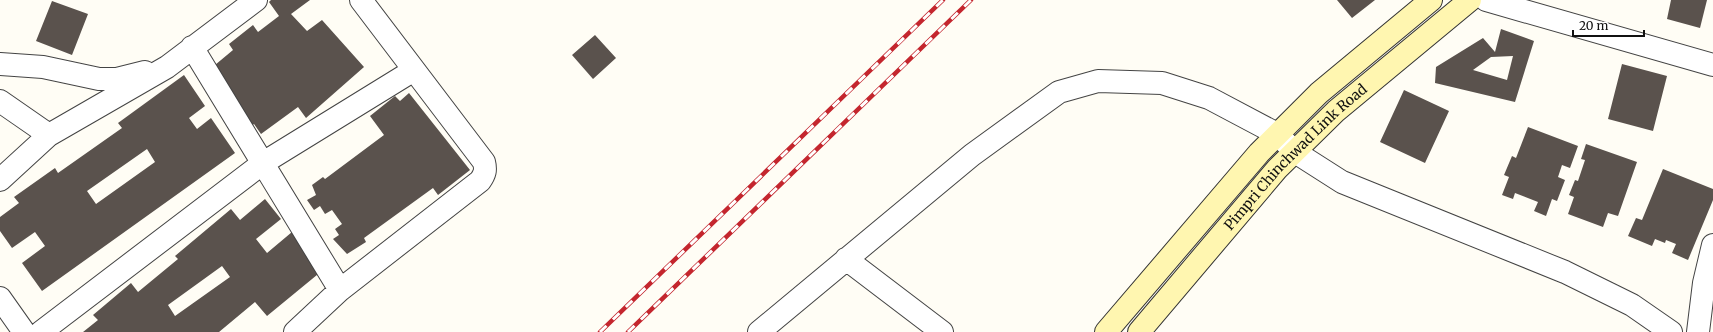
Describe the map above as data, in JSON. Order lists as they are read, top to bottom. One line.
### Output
{"streets":{"main road":["Pimpri Chinchwad Link Road"]},"scale_bar":"20 m"}
